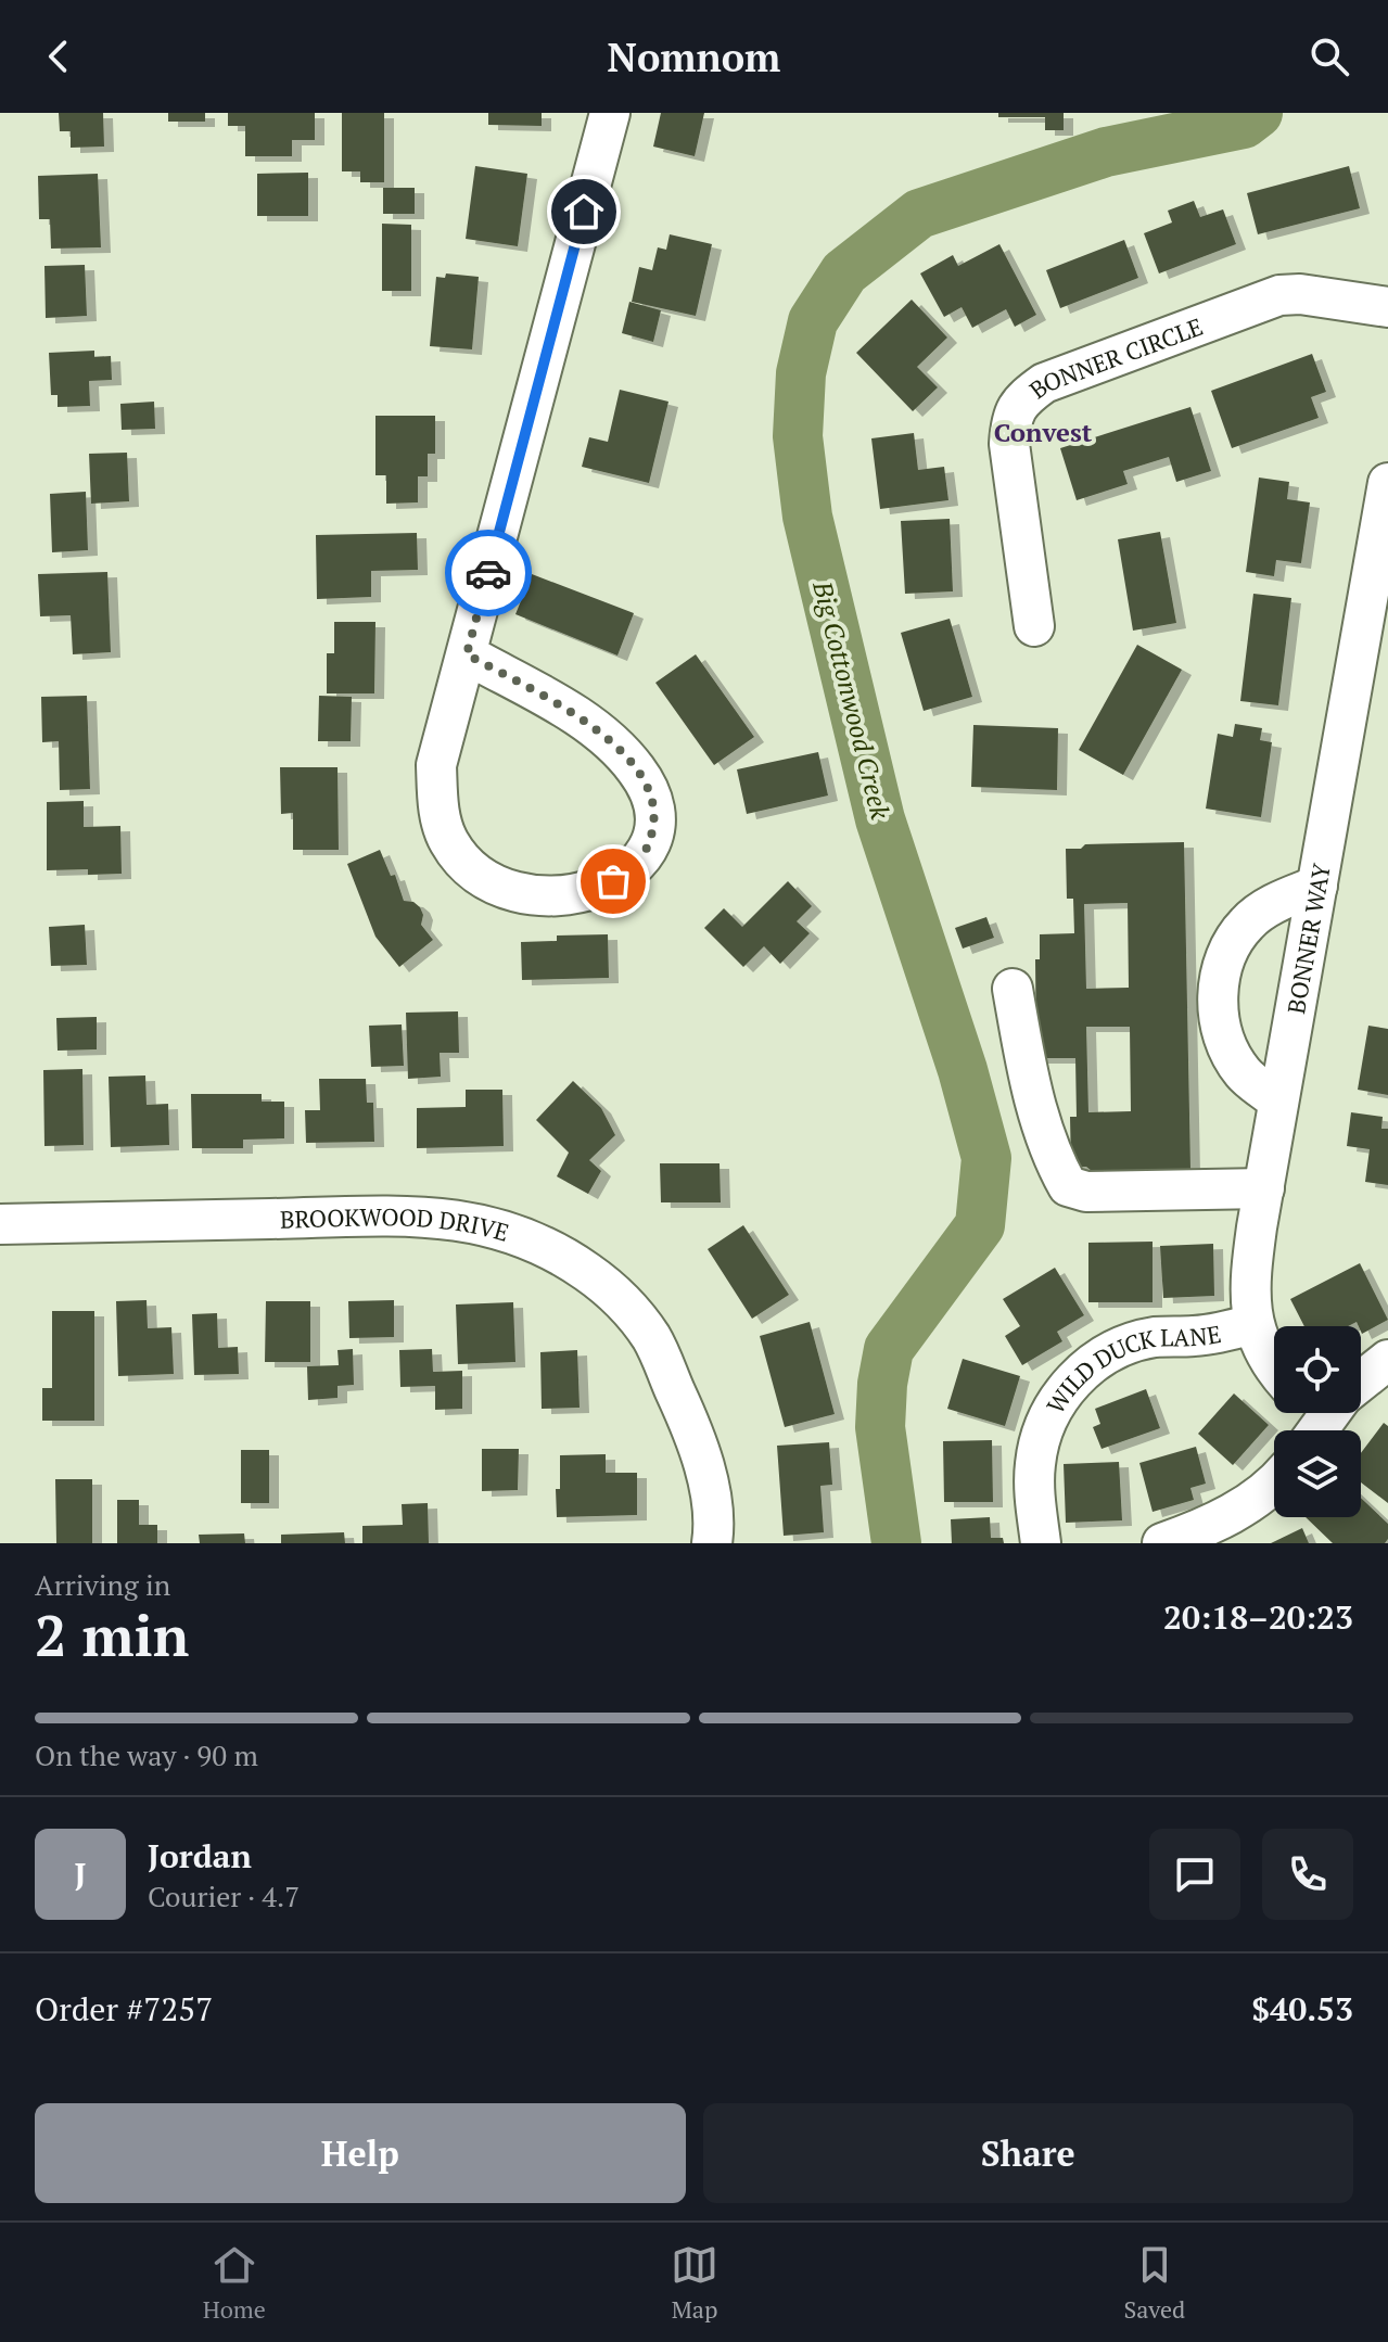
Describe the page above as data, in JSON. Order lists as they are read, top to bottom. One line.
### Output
{"streets":{"street":["BONNER CIRCLE","BONNER WAY","BROOKWOOD DRIVE","WILD DUCK LANE"]},"crossings":[["BONNER WAY","WILD DUCK LANE"]],"districts":["Convest"],"water":["Big Cottonwood Creek"],"page":{"header":"Nomnom","heading":["2 min","Arriving in","20:18–20:23"],"panel":["Jordan","Courier · 4.7","Order #7257","$40.53"],"bar":"On the way · 90 m","round":"J","buttons":["Help","Share"],"tabs":["Home","Map","Saved"]}}
